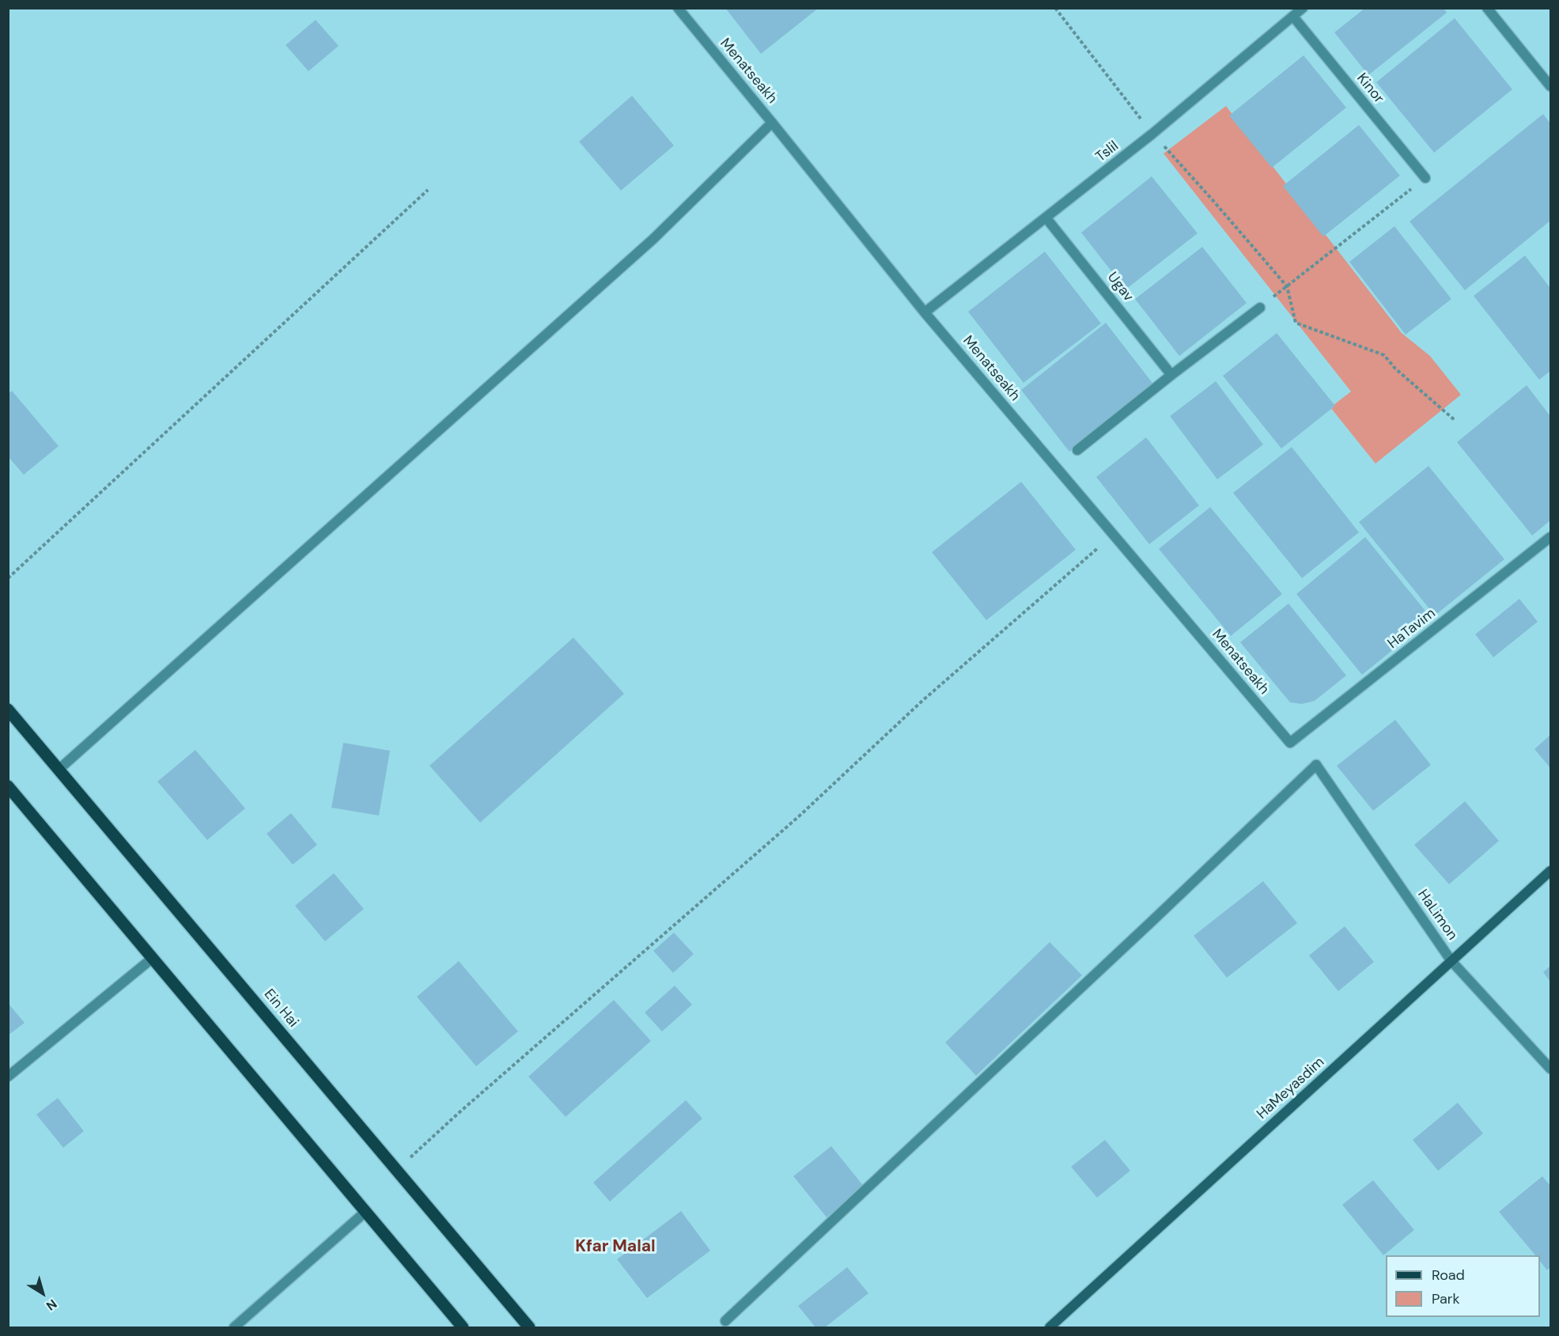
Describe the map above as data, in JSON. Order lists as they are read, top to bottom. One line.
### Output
{"streets":{"main road":["Ein Hai"],"street":["Menatseakh","Kinor","Tslil","Ugav","HaTavim","HaLimon","HaMeyasdim"]},"crossings":[["Menatseakh","Tslil"],["Menatseakh","HaTavim"],["Kinor","Tslil"],["Tslil","Ugav"],["HaLimon","HaMeyasdim"]],"districts":["Kfar Malal"],"legend":["Road","Park"],"north":"bottom right"}
